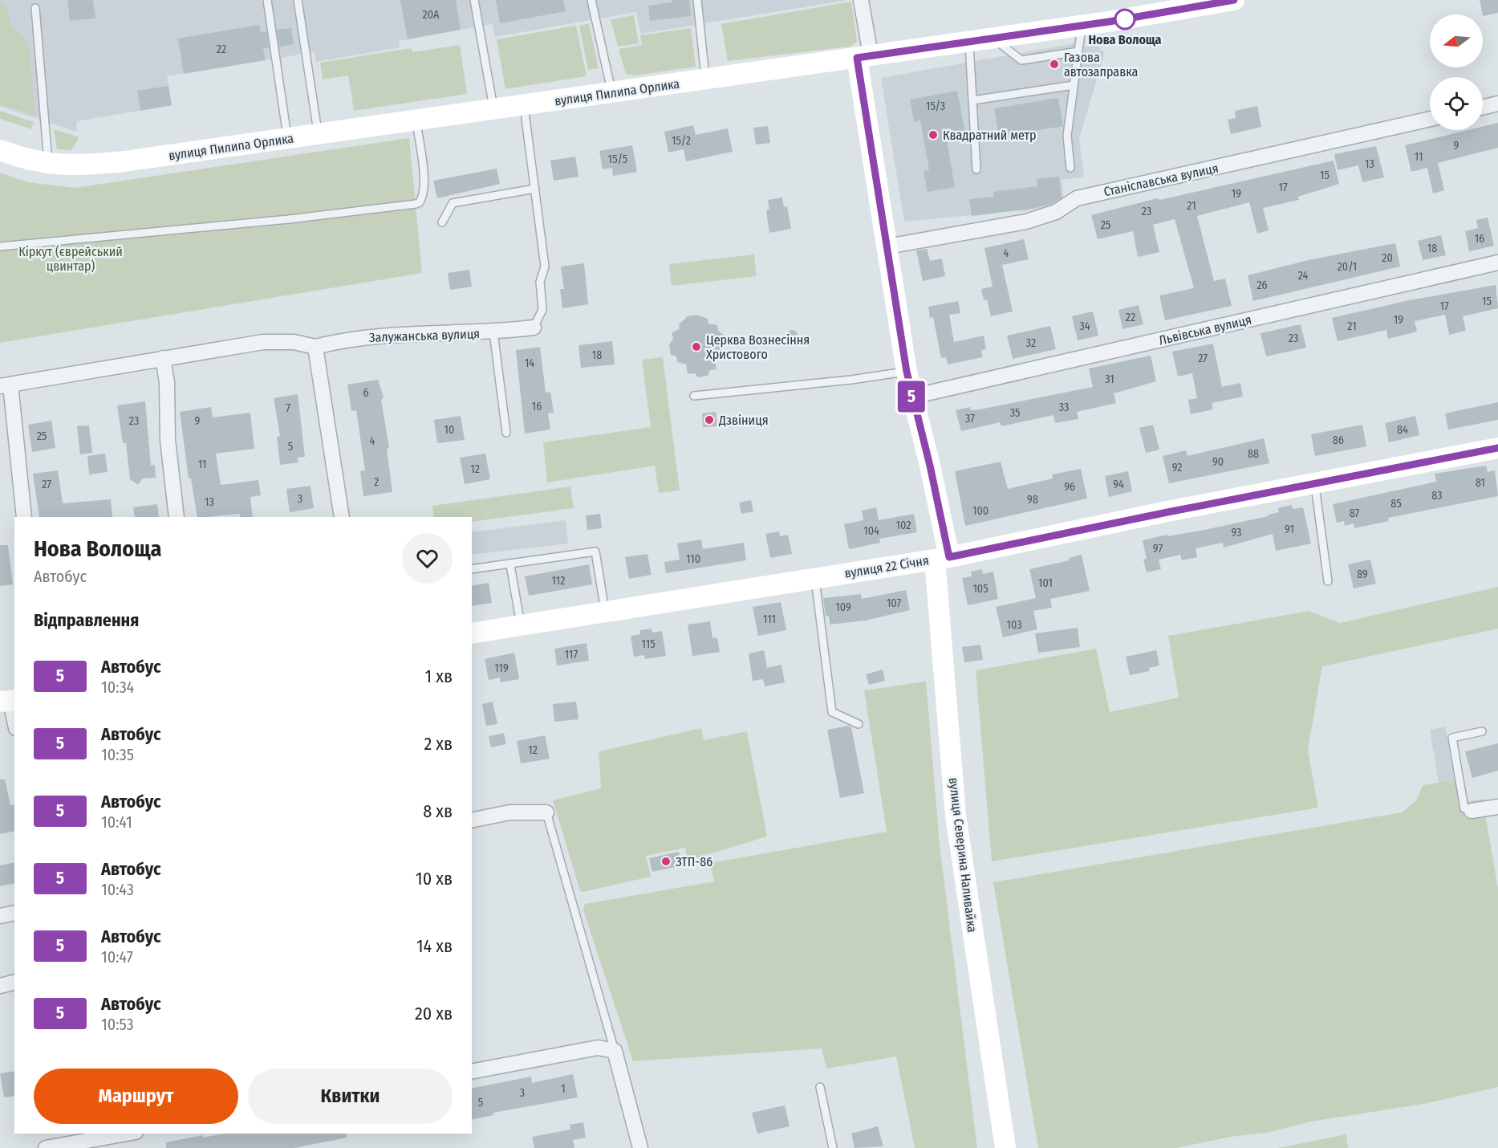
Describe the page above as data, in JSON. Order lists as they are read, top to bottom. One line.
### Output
{"streets":{"street":["вулиця Пилипа Орлика","Станіславська вулиця","Львівська вулиця","Залужанська вулиця","вулиця 22 Січня","вулиця Северина Наливайка"]},"crossings":[["вулиця Пилипа Орлика","вулиця Северина Наливайка"],["Станіславська вулиця","вулиця Северина Наливайка"],["Львівська вулиця","вулиця Северина Наливайка"],["вулиця 22 Січня","вулиця Северина Наливайка"]],"parks":["Кіркут (єврейський цвинтар)"],"places":["Нова Волоща","Газова автозаправка","Квадратний метр","Церква Вознесіння Христового","Дзвіниця","ЗТП-86"],"lines":["bus line 5"],"house_numbers":["20А","22","15/3","15/2","9","11","15/5","13","15","17","19","21","23","25","16","18","4","20","20/1","24","26","15","17","22","19","34","21","23","32","18","27","14","31","6","16","33","7","35","37","23","9","10","84","25","86","4","5","88","90","11","92","12","2","81","27","94","96","83","3","98","13","85","100","87","102","91","104","93","97","110","89","112","101","105","107","109","111","103","115","117","119","12","1","3","5"],"north":"left","page":{"on_map":"5","heading":[["Нова Волоща","Автобус"],"Відправлення"],"list":[{"mark":"5","name":"Автобус","note":"10:34","value":"1 хв"},{"mark":"5","name":"Автобус","note":"10:35","value":"2 хв"},{"mark":"5","name":"Автобус","note":"10:41","value":"8 хв"},{"mark":"5","name":"Автобус","note":"10:43","value":"10 хв"},{"mark":"5","name":"Автобус","note":"10:47","value":"14 хв"},{"mark":"5","name":"Автобус","note":"10:53","value":"20 хв"}],"buttons":["Маршрут","Квитки"]}}
